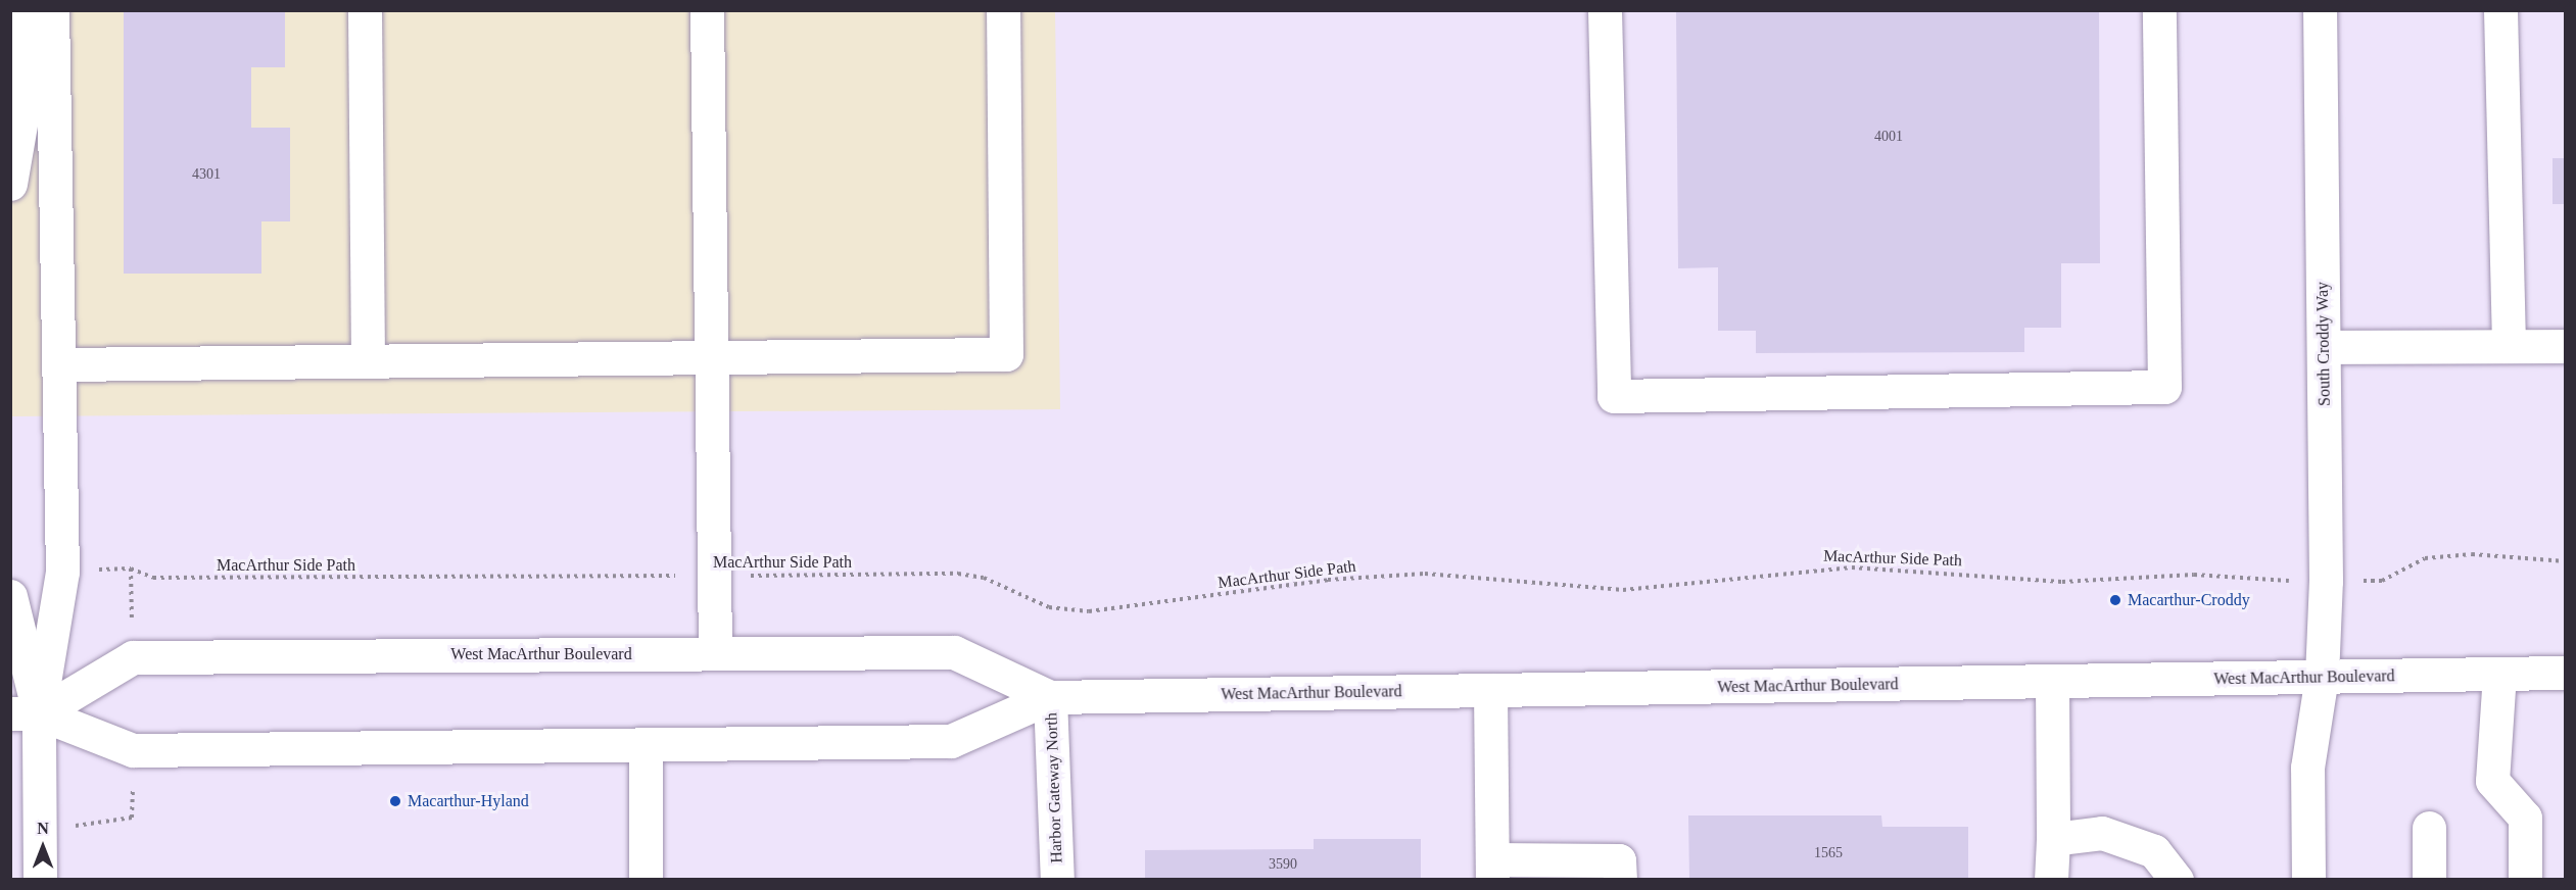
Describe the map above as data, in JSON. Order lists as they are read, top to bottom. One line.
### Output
{"streets":{"main road":["South Croddy Way","West MacArthur Boulevard","Harbor Gateway North"],"path":["MacArthur Side Path"]},"crossings":[["South Croddy Way","MacArthur Side Path"],["South Croddy Way","West MacArthur Boulevard"],["West MacArthur Boulevard","Harbor Gateway North"]],"places":["Macarthur-Croddy","Macarthur-Hyland"],"house_numbers":["4001","4301","1565","3590"],"north":"top"}
